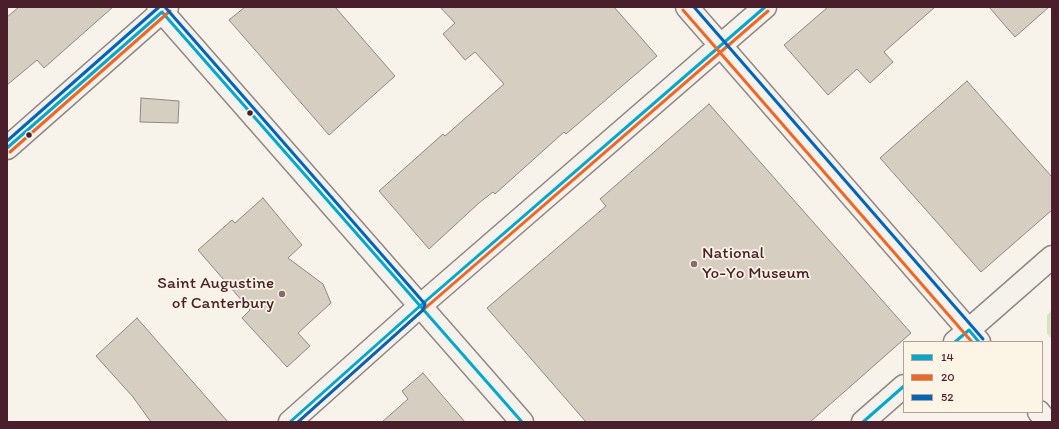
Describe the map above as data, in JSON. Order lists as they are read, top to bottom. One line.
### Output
{"places":["National Yo-Yo Museum","Saint Augustine of Canterbury"],"lines":["transit line 14","transit line 52","transit line 20"],"legend":["14","20","52"]}
